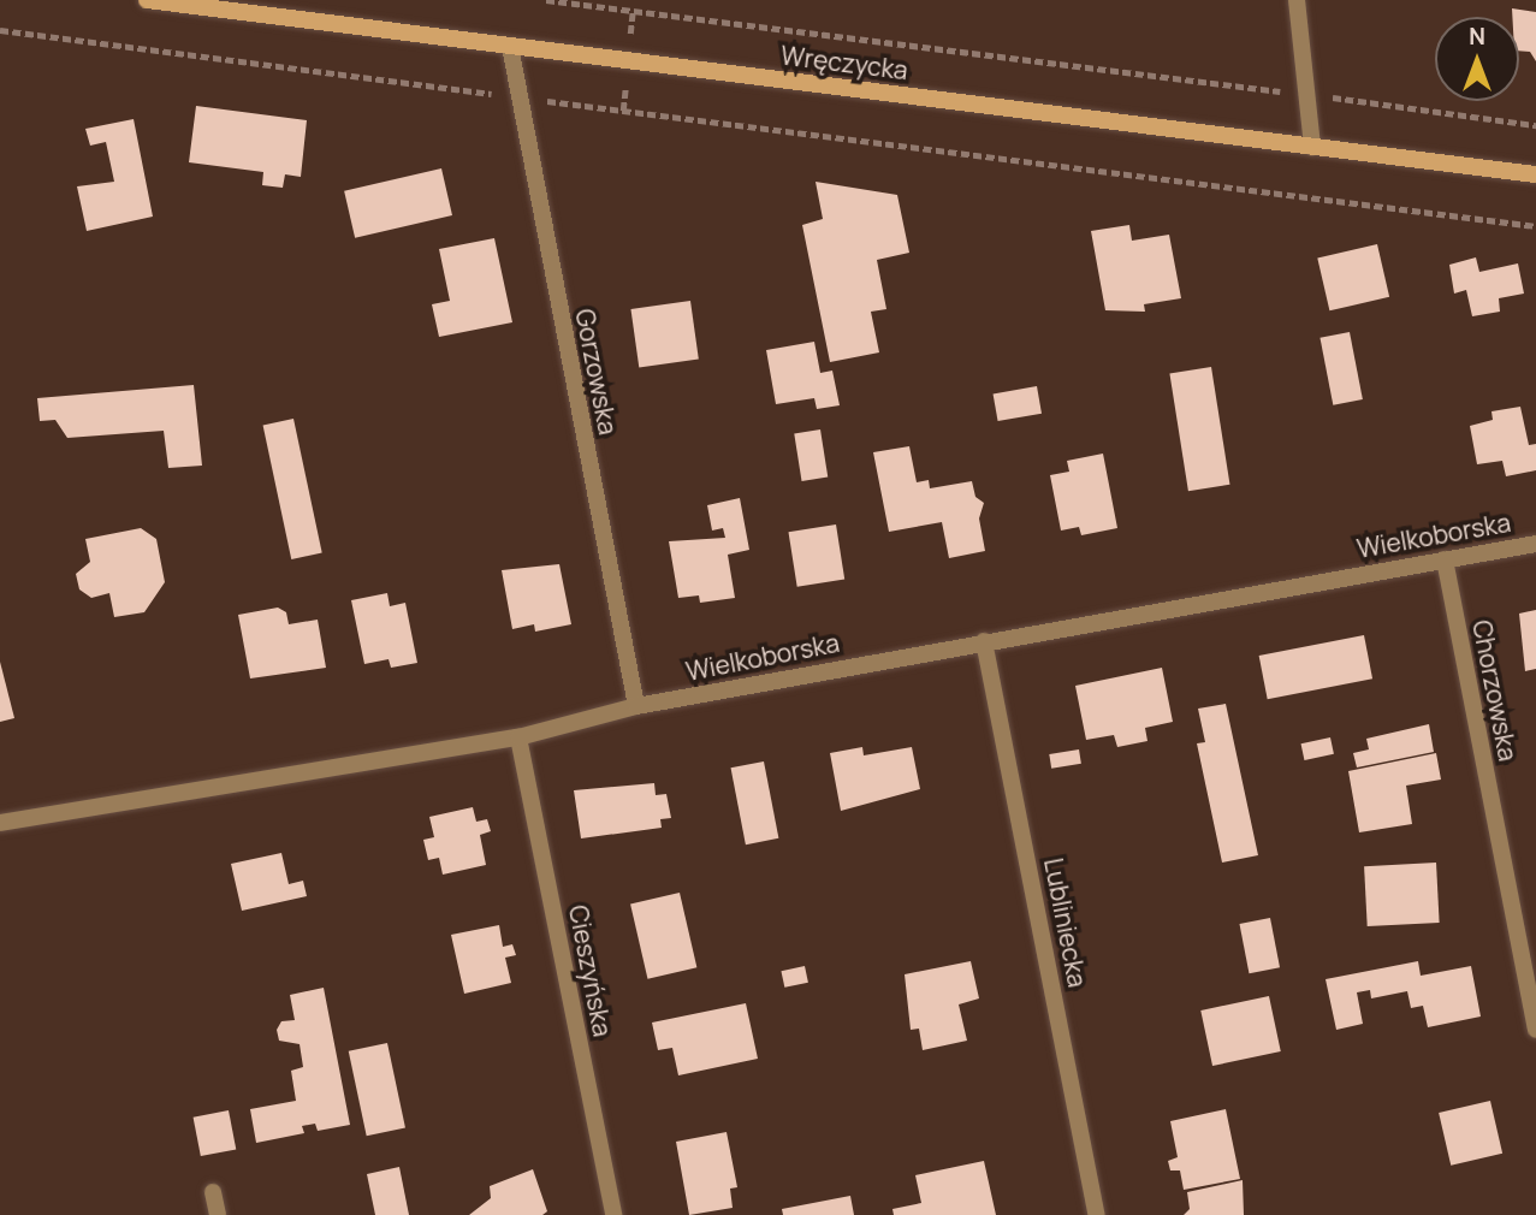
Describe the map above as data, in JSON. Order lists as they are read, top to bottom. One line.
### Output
{"streets":{"main road":["Wręczycka"],"street":["Gorzowska","Wielkoborska","Chorzowska","Lubliniecka","Cieszyńska"]},"crossings":[["Wręczycka","Gorzowska"],["Gorzowska","Wielkoborska"],["Wielkoborska","Chorzowska"],["Wielkoborska","Lubliniecka"],["Wielkoborska","Cieszyńska"]],"north":"top"}
